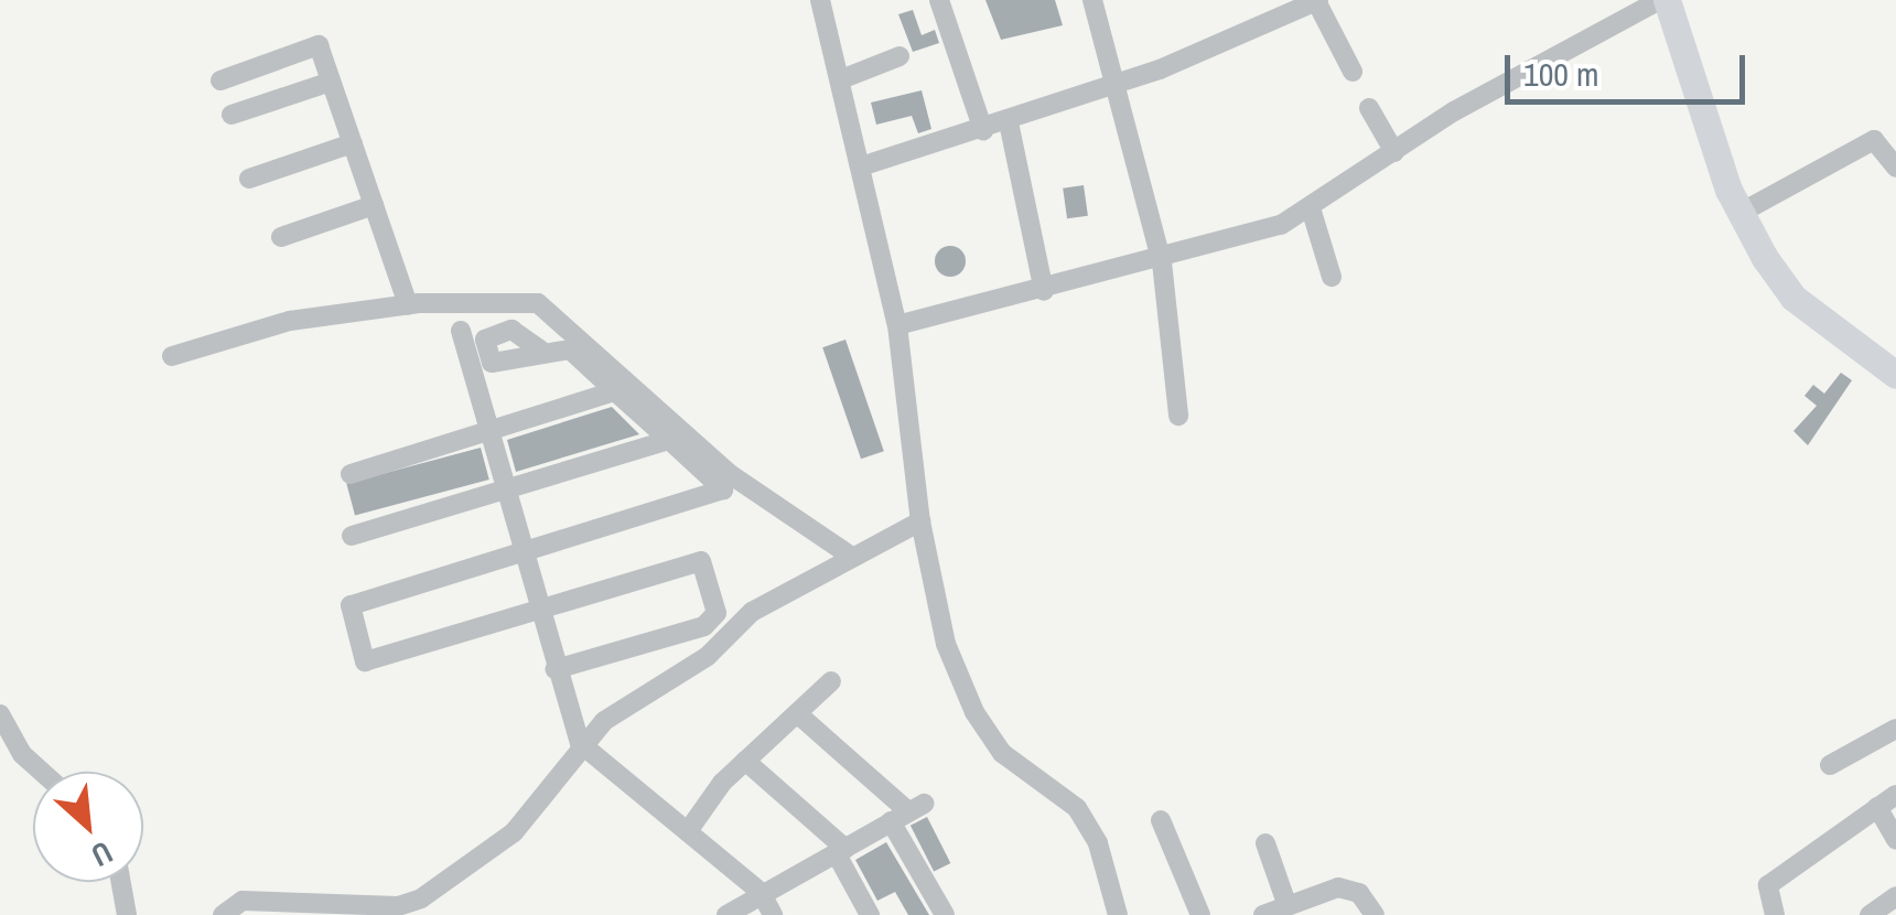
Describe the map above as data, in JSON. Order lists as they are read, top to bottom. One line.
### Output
{"scale_bar":"100 m","north":"bottom right"}
